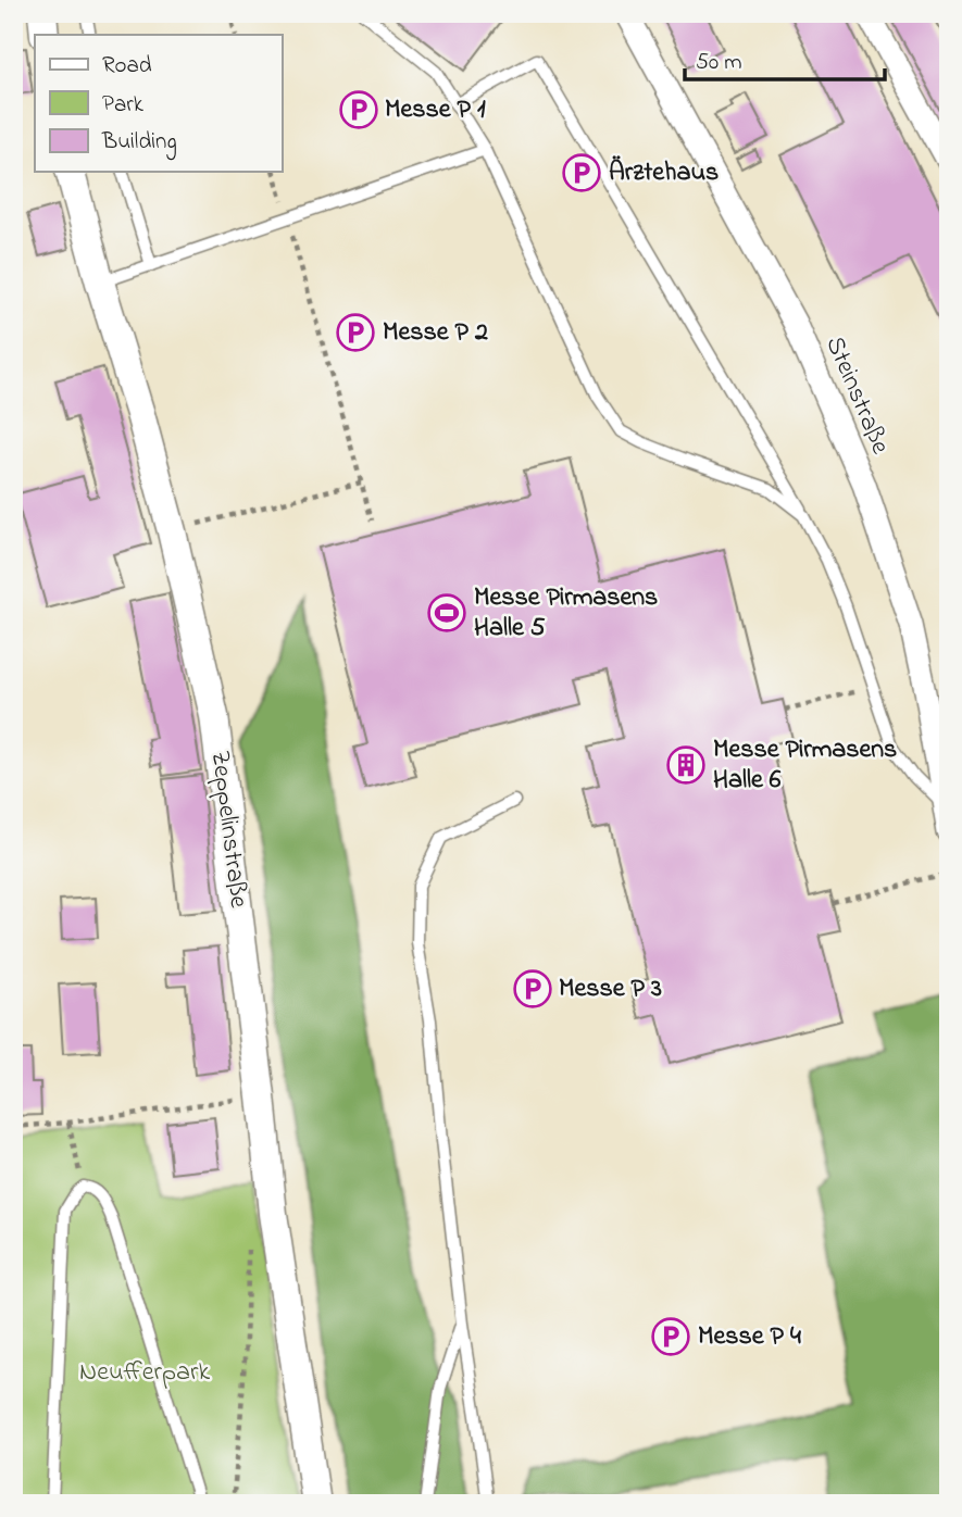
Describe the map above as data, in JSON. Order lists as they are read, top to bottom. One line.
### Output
{"streets":{"street":["Steinstraße","Zeppelinstraße"]},"parks":["Neufferpark"],"places":{"parking":["Messe P 1","Ärztehaus","Messe P 2","Messe P 3","Messe P 4"],"sports":["Messe Pirmasens Halle 5"],"building":["Messe Pirmasens Halle 6"]},"legend":["Road","Park","Building"],"scale_bar":"50 m"}
